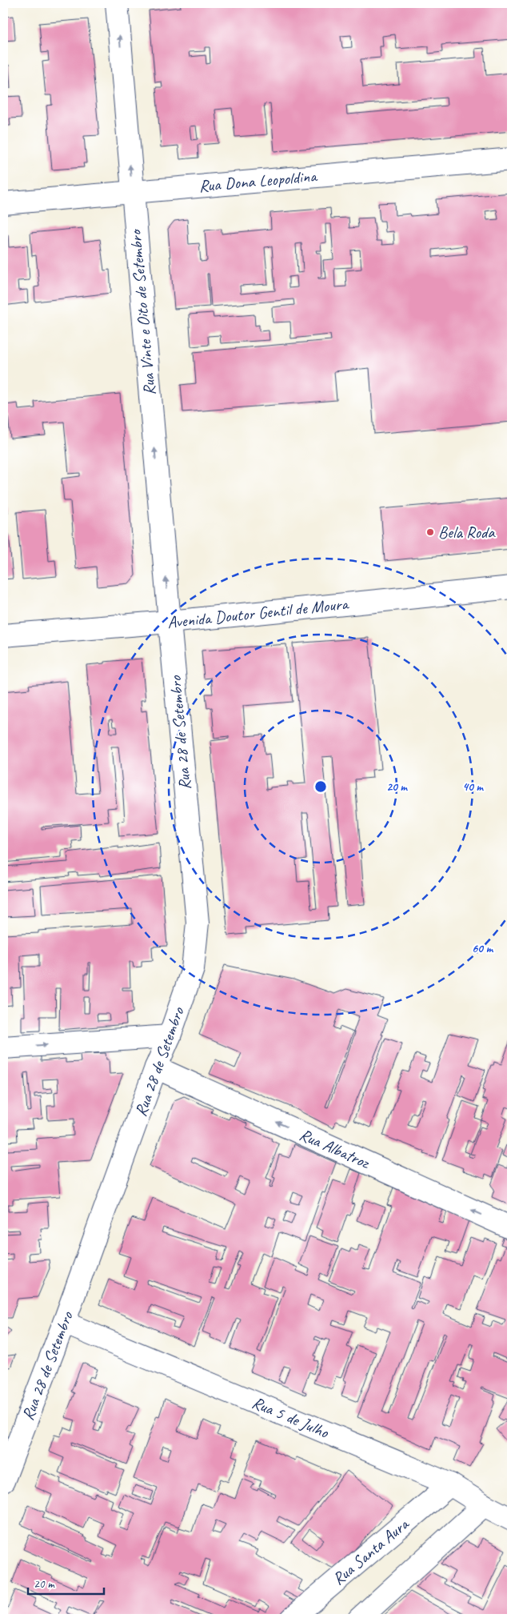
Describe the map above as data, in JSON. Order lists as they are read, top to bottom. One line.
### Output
{"streets":{"street":["Rua Dona Leopoldina","Rua Vinte e Oito de Setembro","Avenida Doutor Gentil de Moura","Rua 28 de Setembro","Rua Albatroz","Rua 5 de Julho","Rua Santa Aura"]},"crossings":[["Rua Dona Leopoldina","Rua Vinte e Oito de Setembro"],["Rua Vinte e Oito de Setembro","Avenida Doutor Gentil de Moura"],["Rua Vinte e Oito de Setembro","Rua 28 de Setembro"],["Avenida Doutor Gentil de Moura","Rua 28 de Setembro"],["Rua 28 de Setembro","Rua Albatroz"],["Rua 28 de Setembro","Rua 5 de Julho"],["Rua 5 de Julho","Rua Santa Aura"]],"one_way":["Rua Vinte e Oito de Setembro","Rua Albatroz"],"places":["Bela Roda"],"scale_bar":"20 m","rings":["20 m","40 m","60 m"]}
